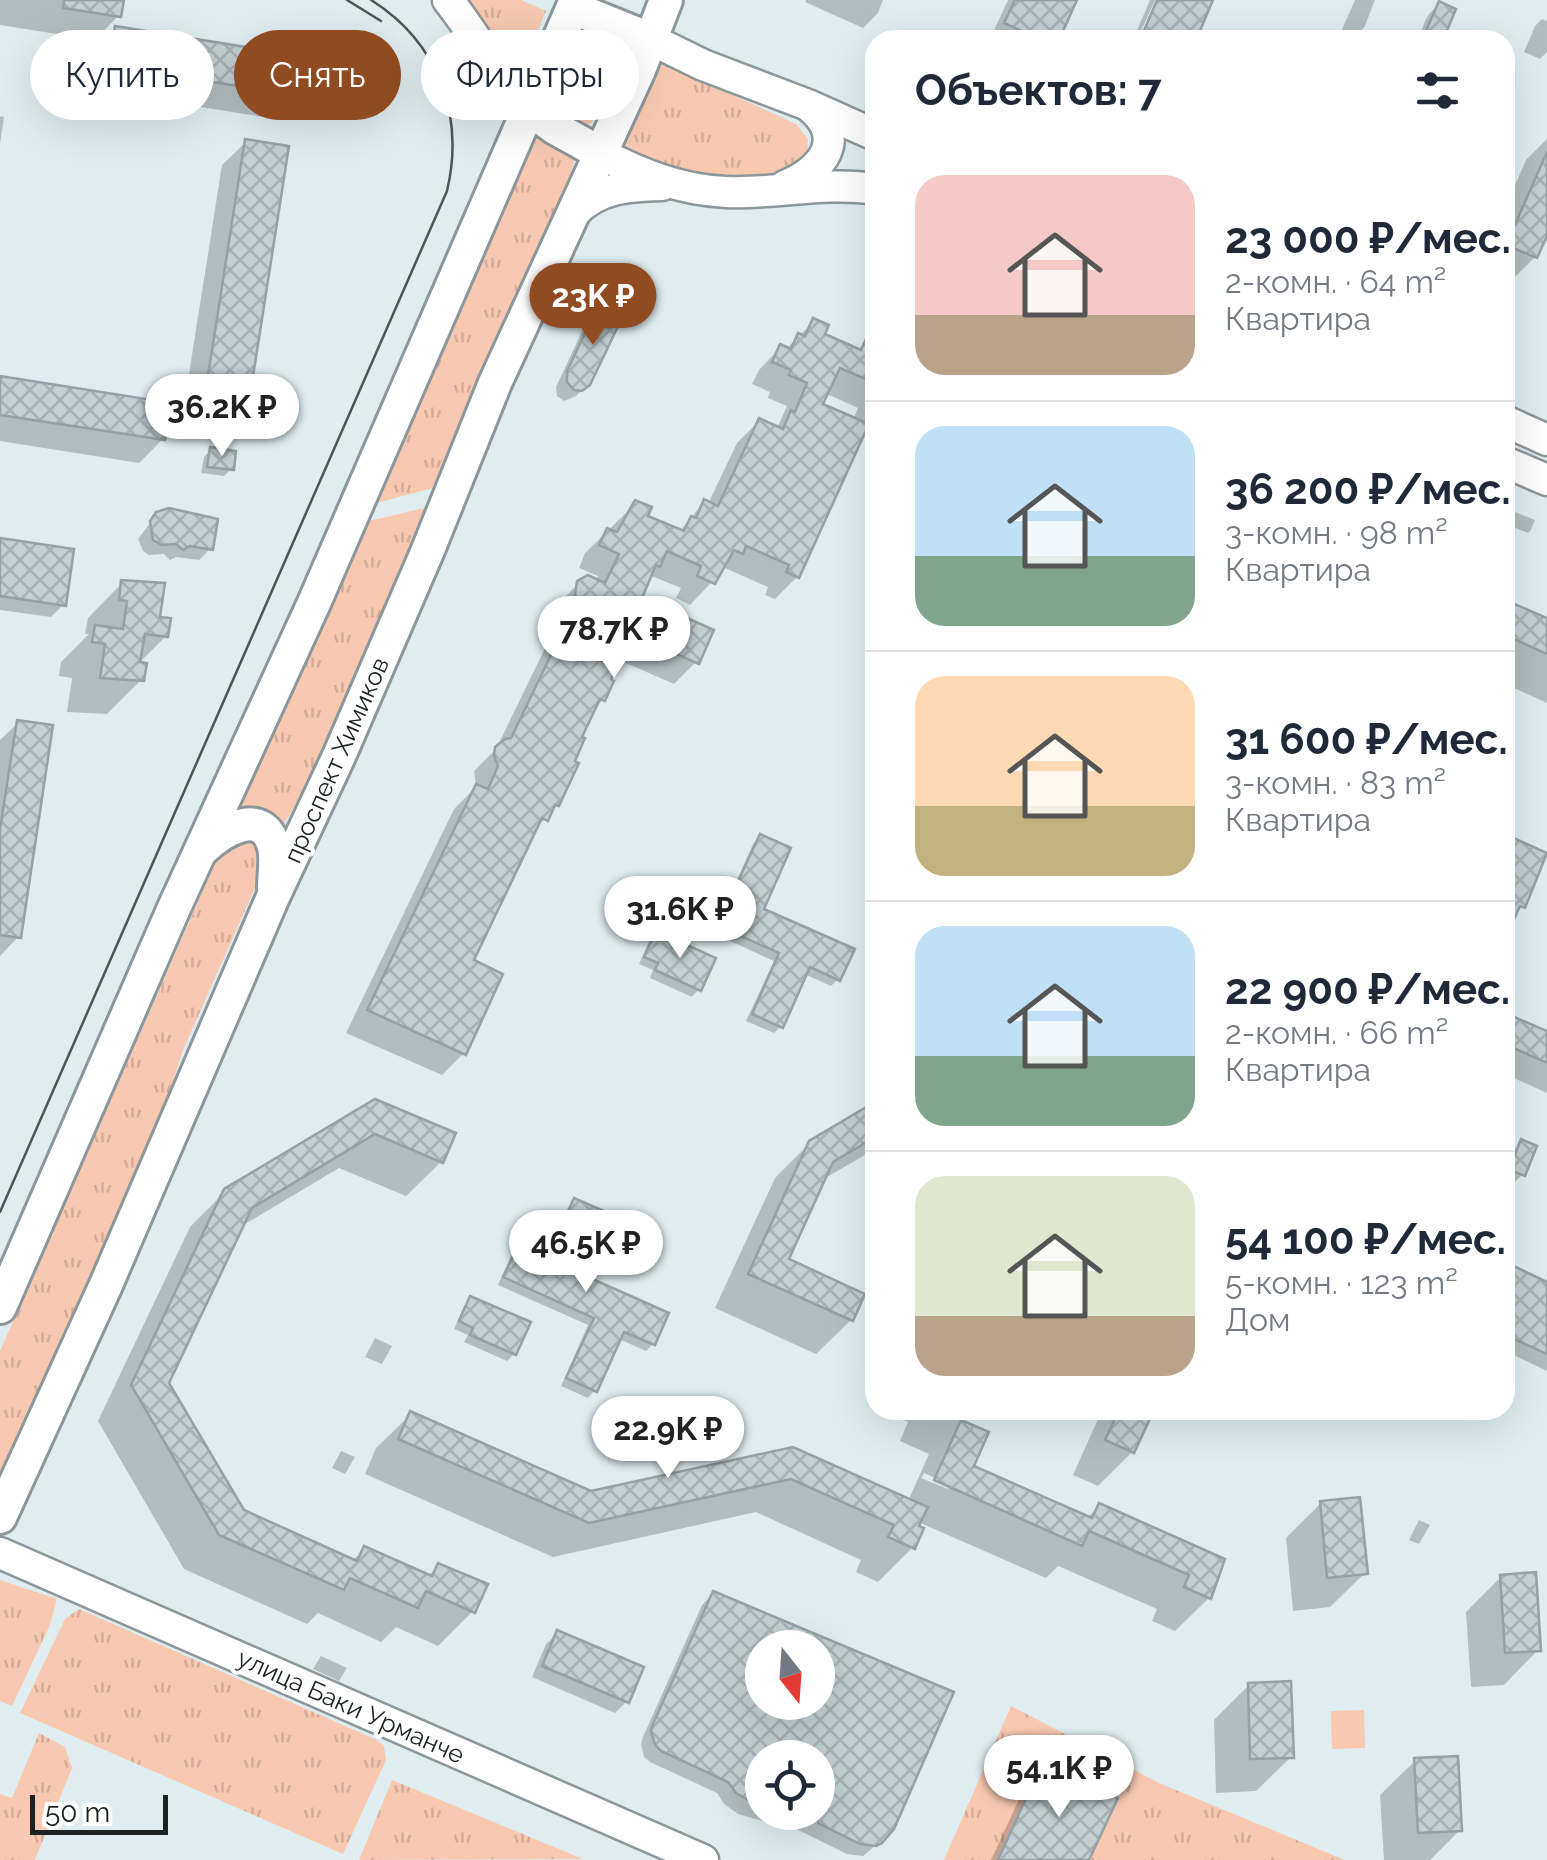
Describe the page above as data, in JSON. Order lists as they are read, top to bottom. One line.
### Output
{"streets":{"main road":["проспект Химиков","улица Баки Урманче"]},"scale_bar":"50 m","north":"bottom","page":{"chip":["Купить","Снять","Фильтры"],"heading":"Объектов: 7","list":[{"name":"23 000 ₽/мес.","note":"2-комн. · 64 m² · Квартира"},{"name":"36 200 ₽/мес.","note":"3-комн. · 98 m² · Квартира"},{"name":"31 600 ₽/мес.","note":"3-комн. · 83 m² · Квартира"},{"name":"22 900 ₽/мес.","note":"2-комн. · 66 m² · Квартира"},{"name":"54 100 ₽/мес.","note":"5-комн. · 123 m² · Дом"}],"price":["23K ₽","36.2K ₽","78.7K ₽","31.6K ₽","46.5K ₽","22.9K ₽","54.1K ₽"],"scale":"50 m"}}
